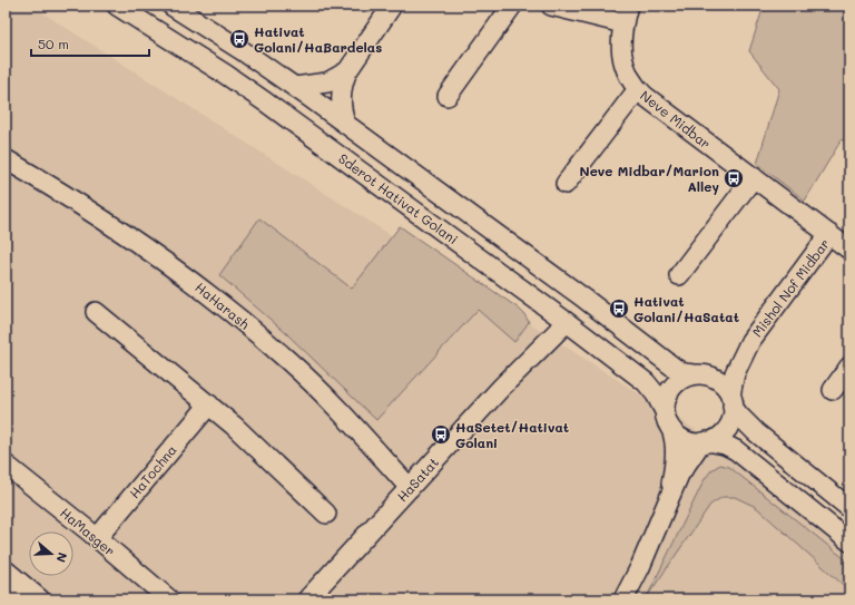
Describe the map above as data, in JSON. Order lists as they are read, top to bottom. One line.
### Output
{"streets":{"street":["Neve Midbar","Sderot Hativat Golani","Mishol Nof Midbar","HaHarash","HaTochna","HaSatat","HaMasger"]},"crossings":[["Neve Midbar","Mishol Nof Midbar"],["Sderot Hativat Golani","Mishol Nof Midbar"],["Sderot Hativat Golani","HaSatat"],["HaHarash","HaSatat"],["HaTochna","HaMasger"]],"places":{"bus stop":["Hativat Golani/HaBardelas","Neve Midbar/Marion Alley","Hativat Golani/HaSatat","HaSetet/Hativat Golani"]},"scale_bar":"50 m","north":"right"}
